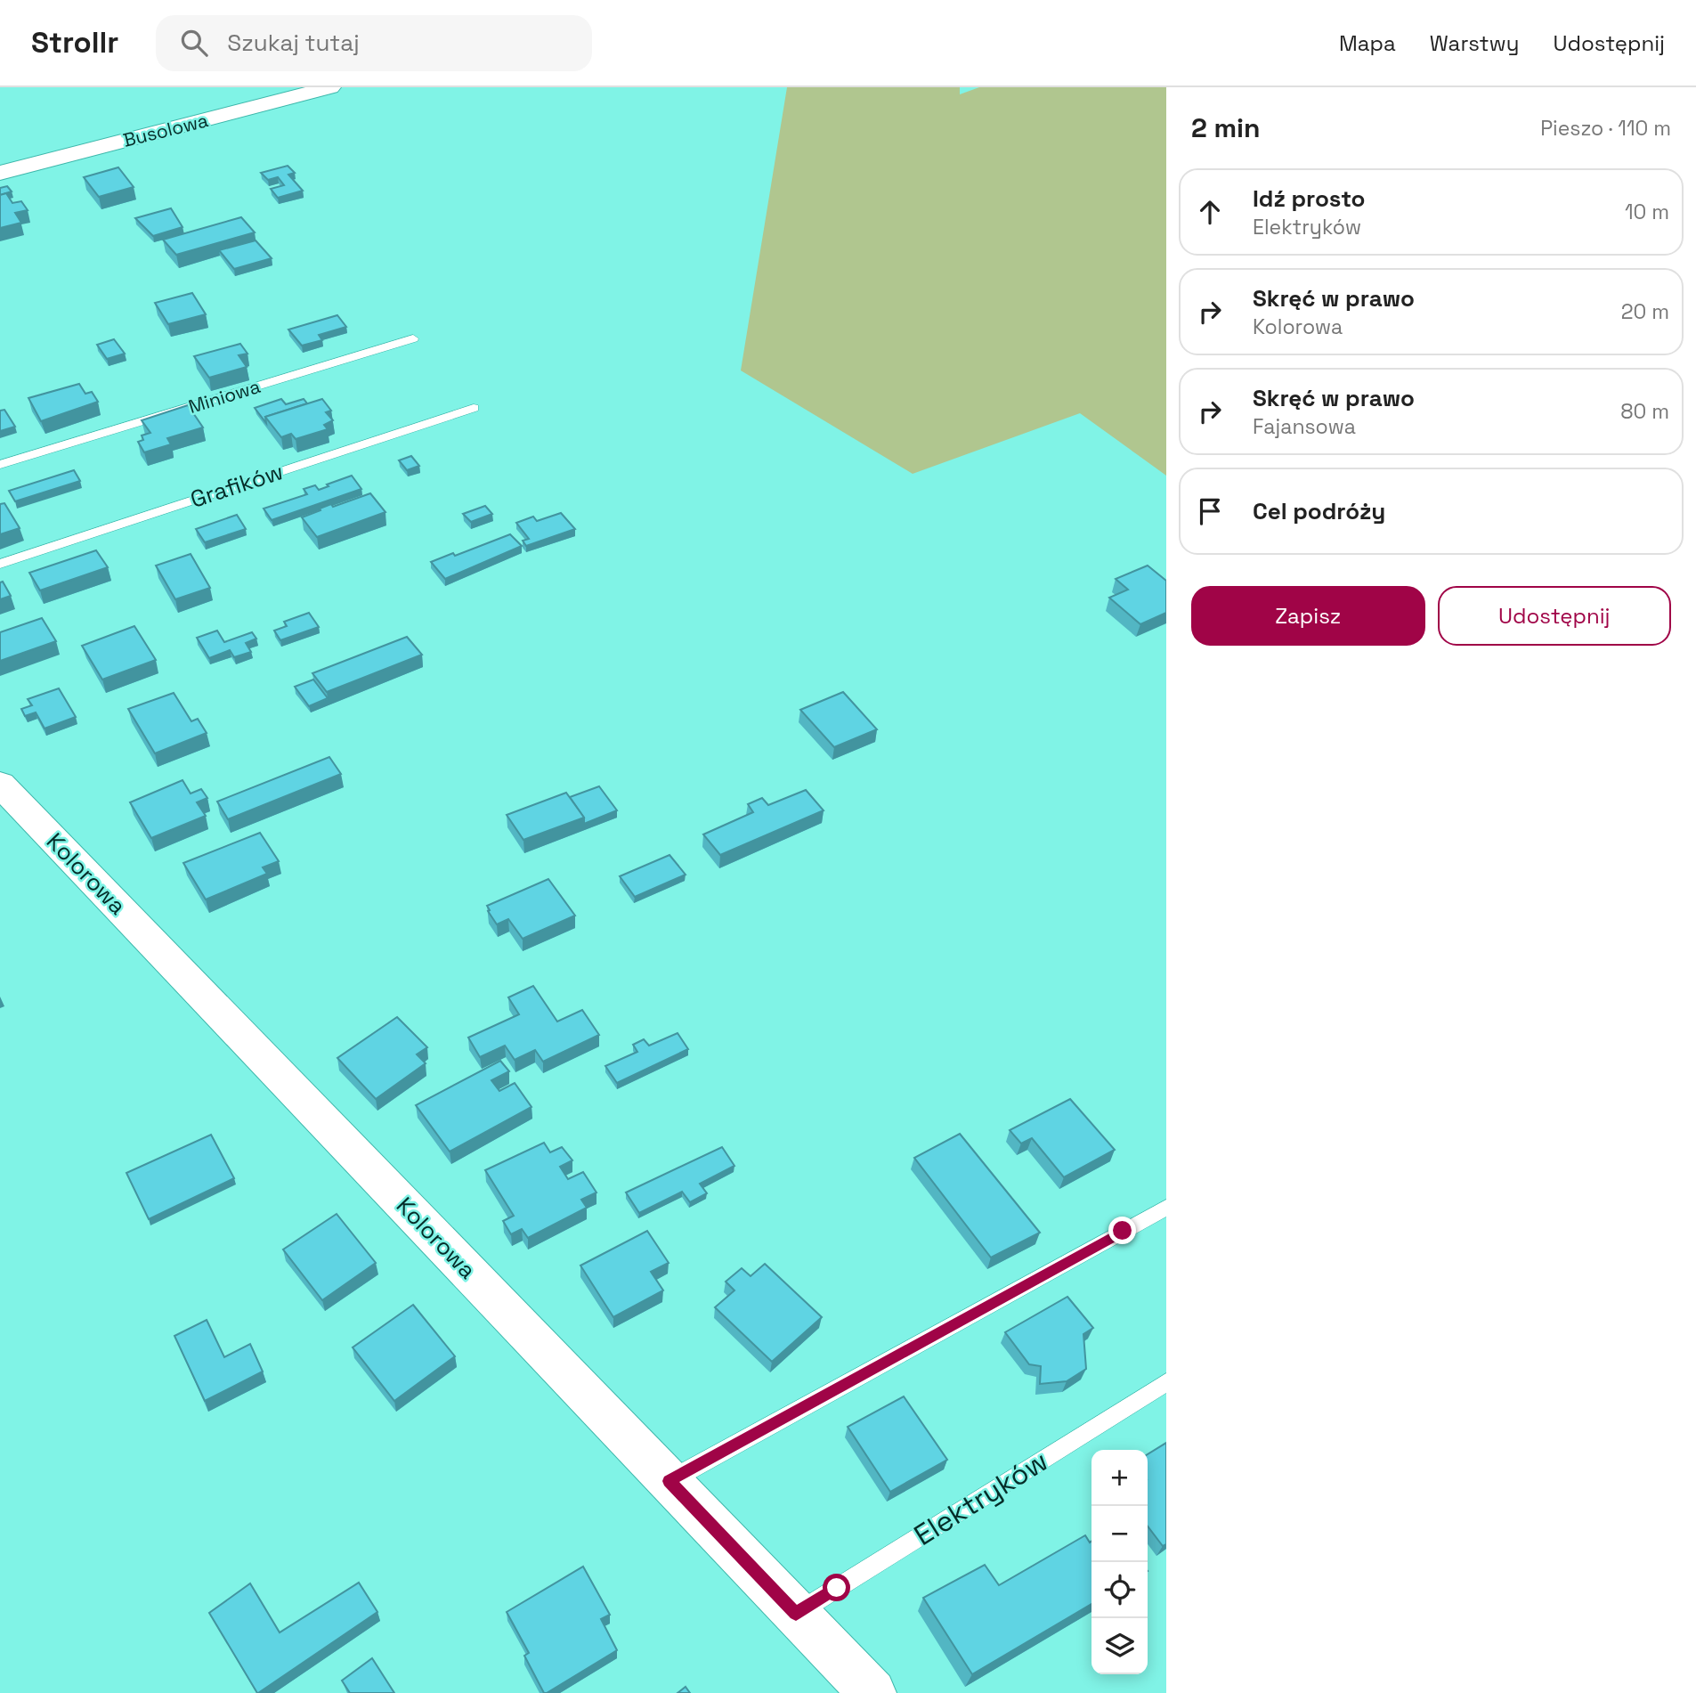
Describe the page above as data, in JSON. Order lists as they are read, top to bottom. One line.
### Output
{"streets":{"street":["Busolowa","Kolorowa"],"lane":["Miniowa","Grafików","Elektryków"]},"crossings":[["Kolorowa","Elektryków"]],"page":{"header":"Strollr","search":"Szukaj tutaj","nav":["Mapa","Warstwy","Udostępnij"],"heading":["2 min","Pieszo · 110 m"],"list":[["Idź prosto","Elektryków","10 m"],["Skręć w prawo","Kolorowa","20 m"],["Skręć w prawo","Fajansowa","80 m"],"Cel podróży"],"buttons":["Zapisz","Udostępnij"],"map_buttons":["+","−"]}}
